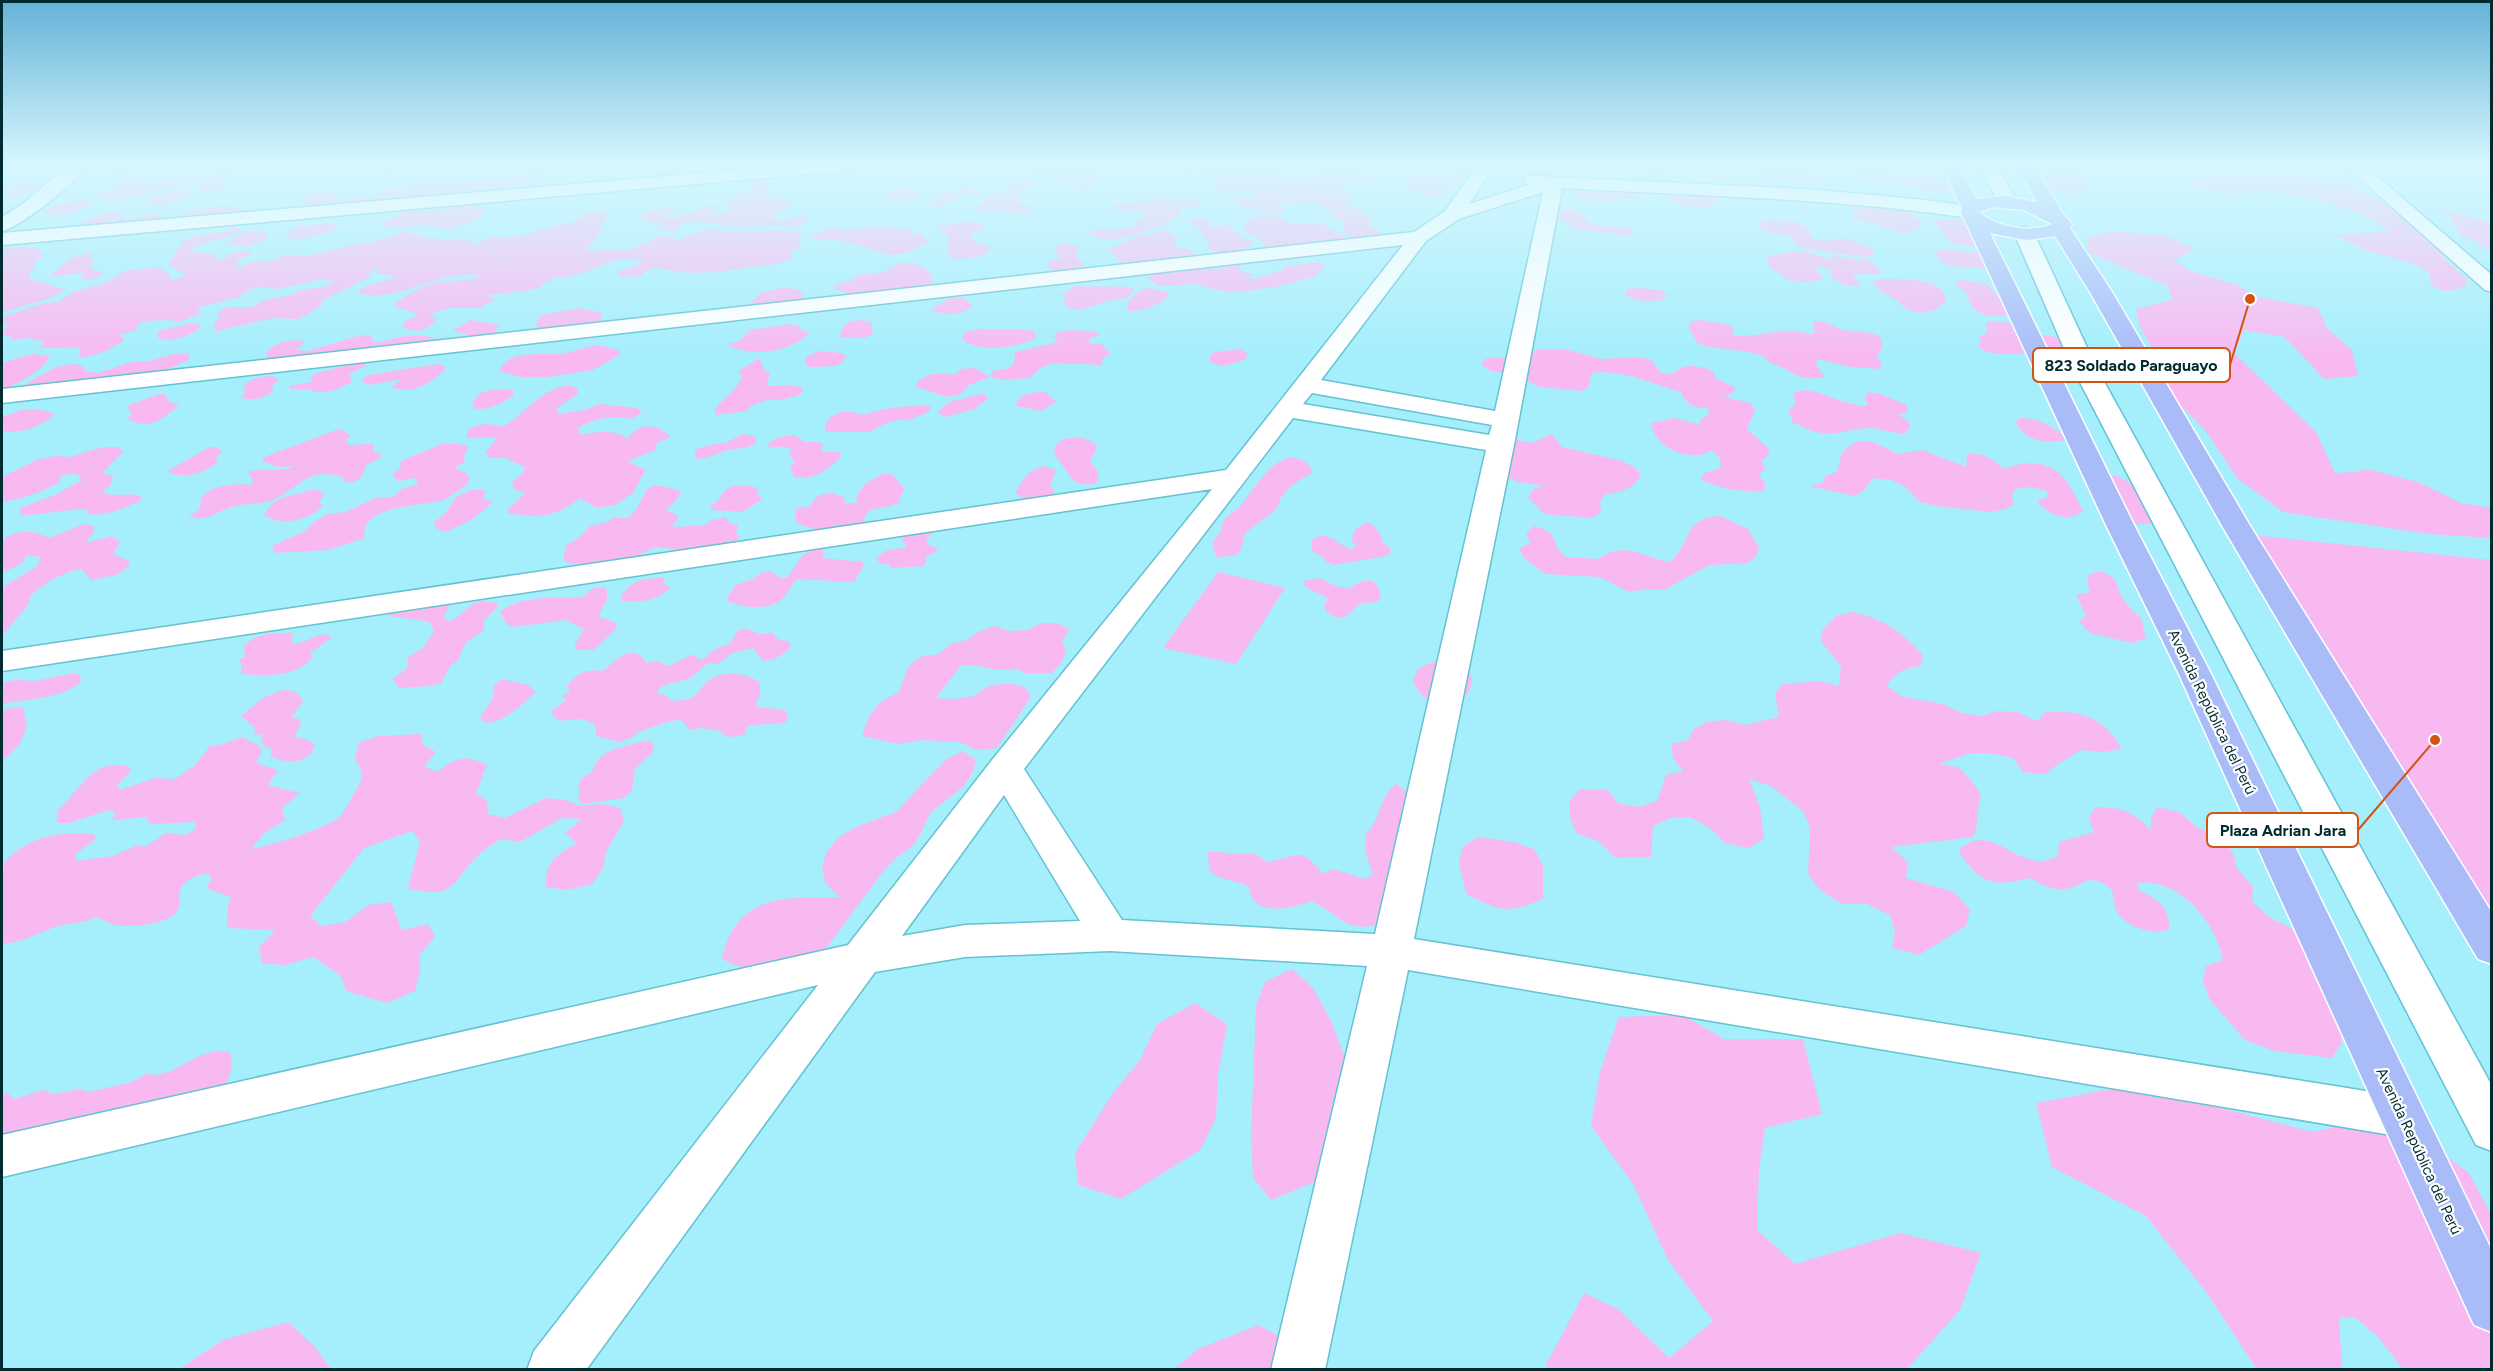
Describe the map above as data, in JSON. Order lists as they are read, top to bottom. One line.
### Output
{"streets":{"highway":["Avenida República del Perú"]},"places":["823 Soldado Paraguayo","Plaza Adrian Jara"]}
